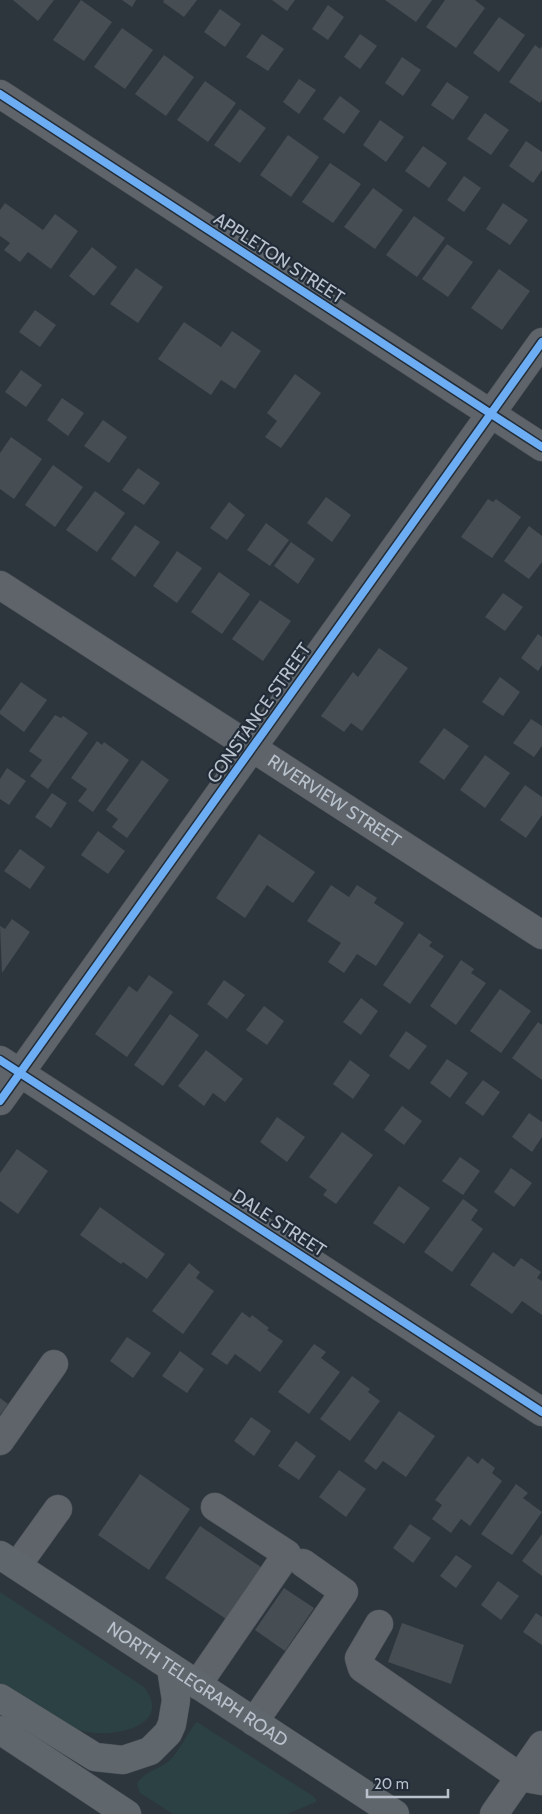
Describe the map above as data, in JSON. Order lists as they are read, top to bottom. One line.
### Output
{"streets":{"main road":["NORTH TELEGRAPH ROAD"],"street":["APPLETON STREET","CONSTANCE STREET","RIVERVIEW STREET","DALE STREET"]},"crossings":[["APPLETON STREET","CONSTANCE STREET"],["CONSTANCE STREET","RIVERVIEW STREET"],["CONSTANCE STREET","DALE STREET"]],"scale_bar":"20 m"}
